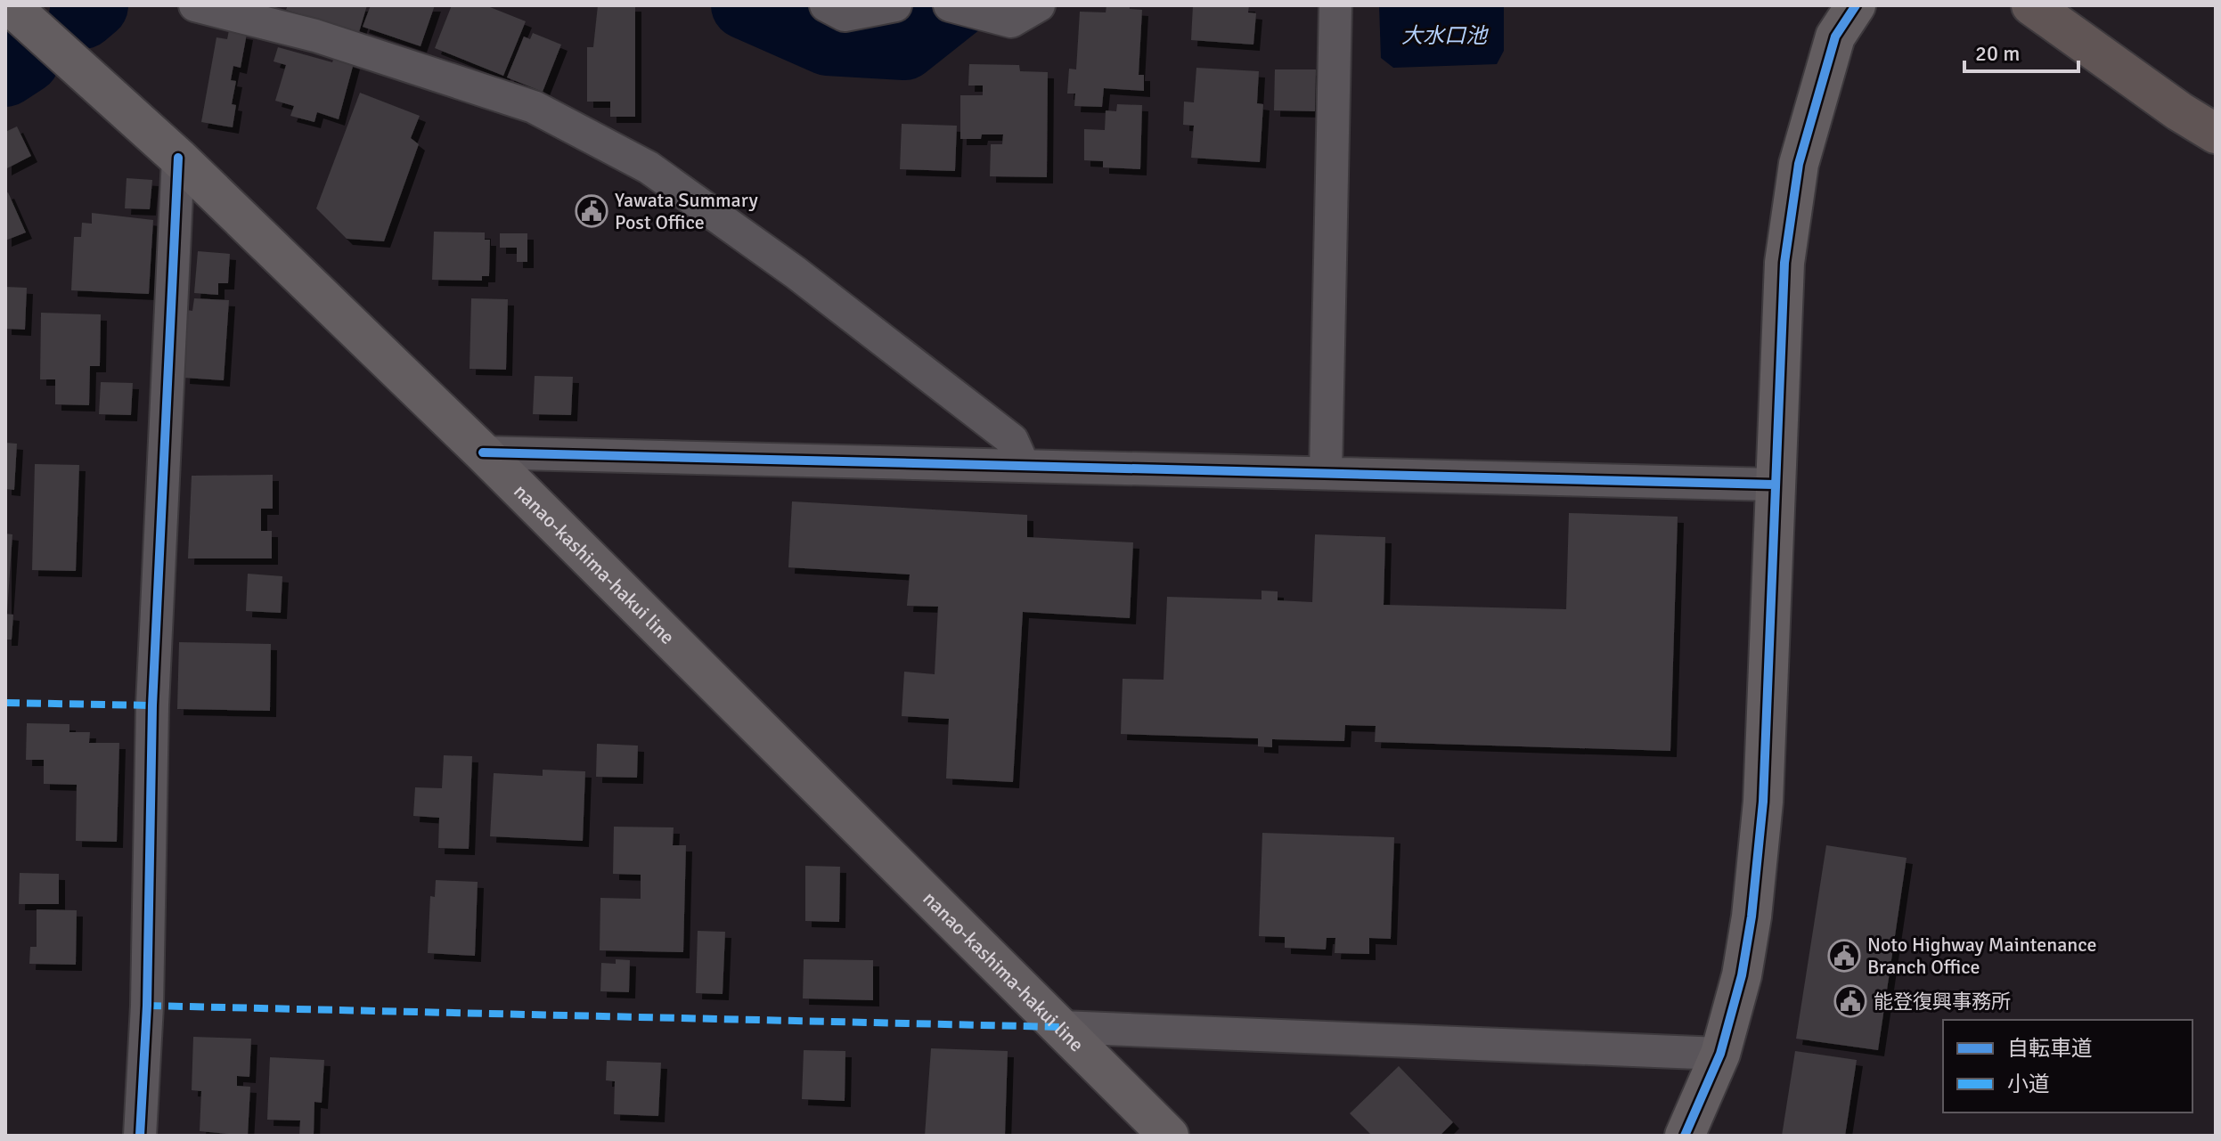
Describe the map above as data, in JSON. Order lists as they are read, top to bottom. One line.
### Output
{"streets":{"main road":["nanao-kashima-hakui line"]},"water":["大水口池"],"places":{"public building":["Yawata Summary Post Office","Noto Highway Maintenance Branch Office","能登復興事務所"]},"legend":["自転車道","小道"],"scale_bar":"20 m"}
